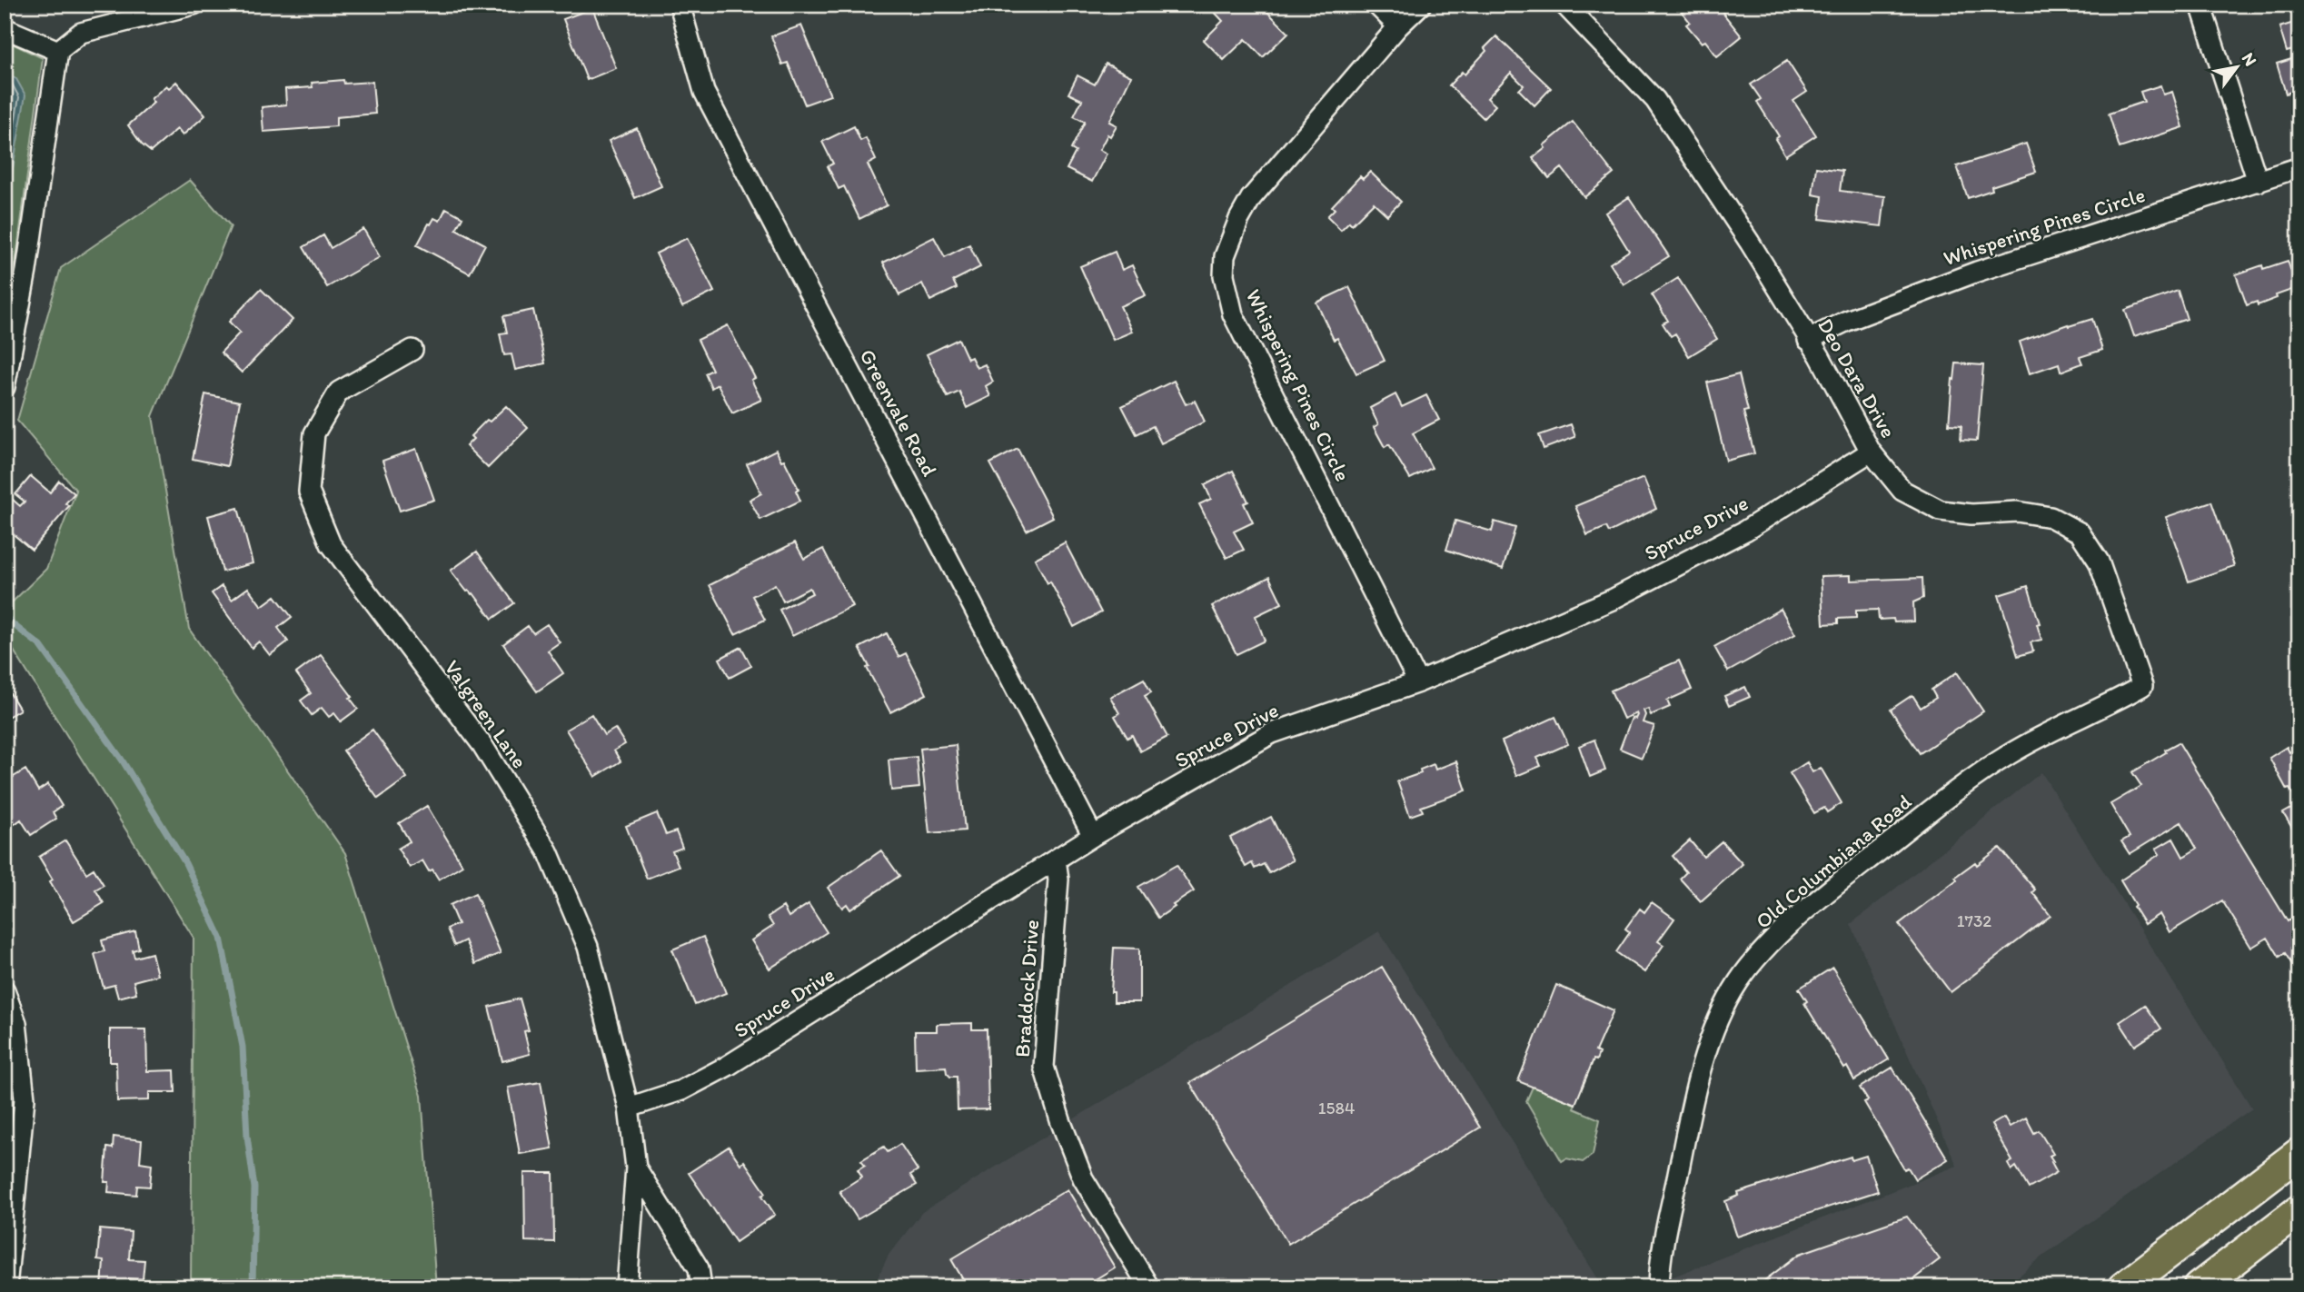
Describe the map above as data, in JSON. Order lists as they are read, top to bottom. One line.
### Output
{"streets":{"street":["Whispering Pines Circle","Deo Dara Drive","Greenvale Road","Spruce Drive","Valgreen Lane","Old Columbiana Road","Braddock Drive"]},"crossings":[["Whispering Pines Circle","Deo Dara Drive"],["Whispering Pines Circle","Spruce Drive"],["Deo Dara Drive","Spruce Drive"],["Deo Dara Drive","Old Columbiana Road"],["Greenvale Road","Spruce Drive"],["Spruce Drive","Valgreen Lane"],["Spruce Drive","Braddock Drive"]],"house_numbers":["1732","1584"],"north":"top right"}
